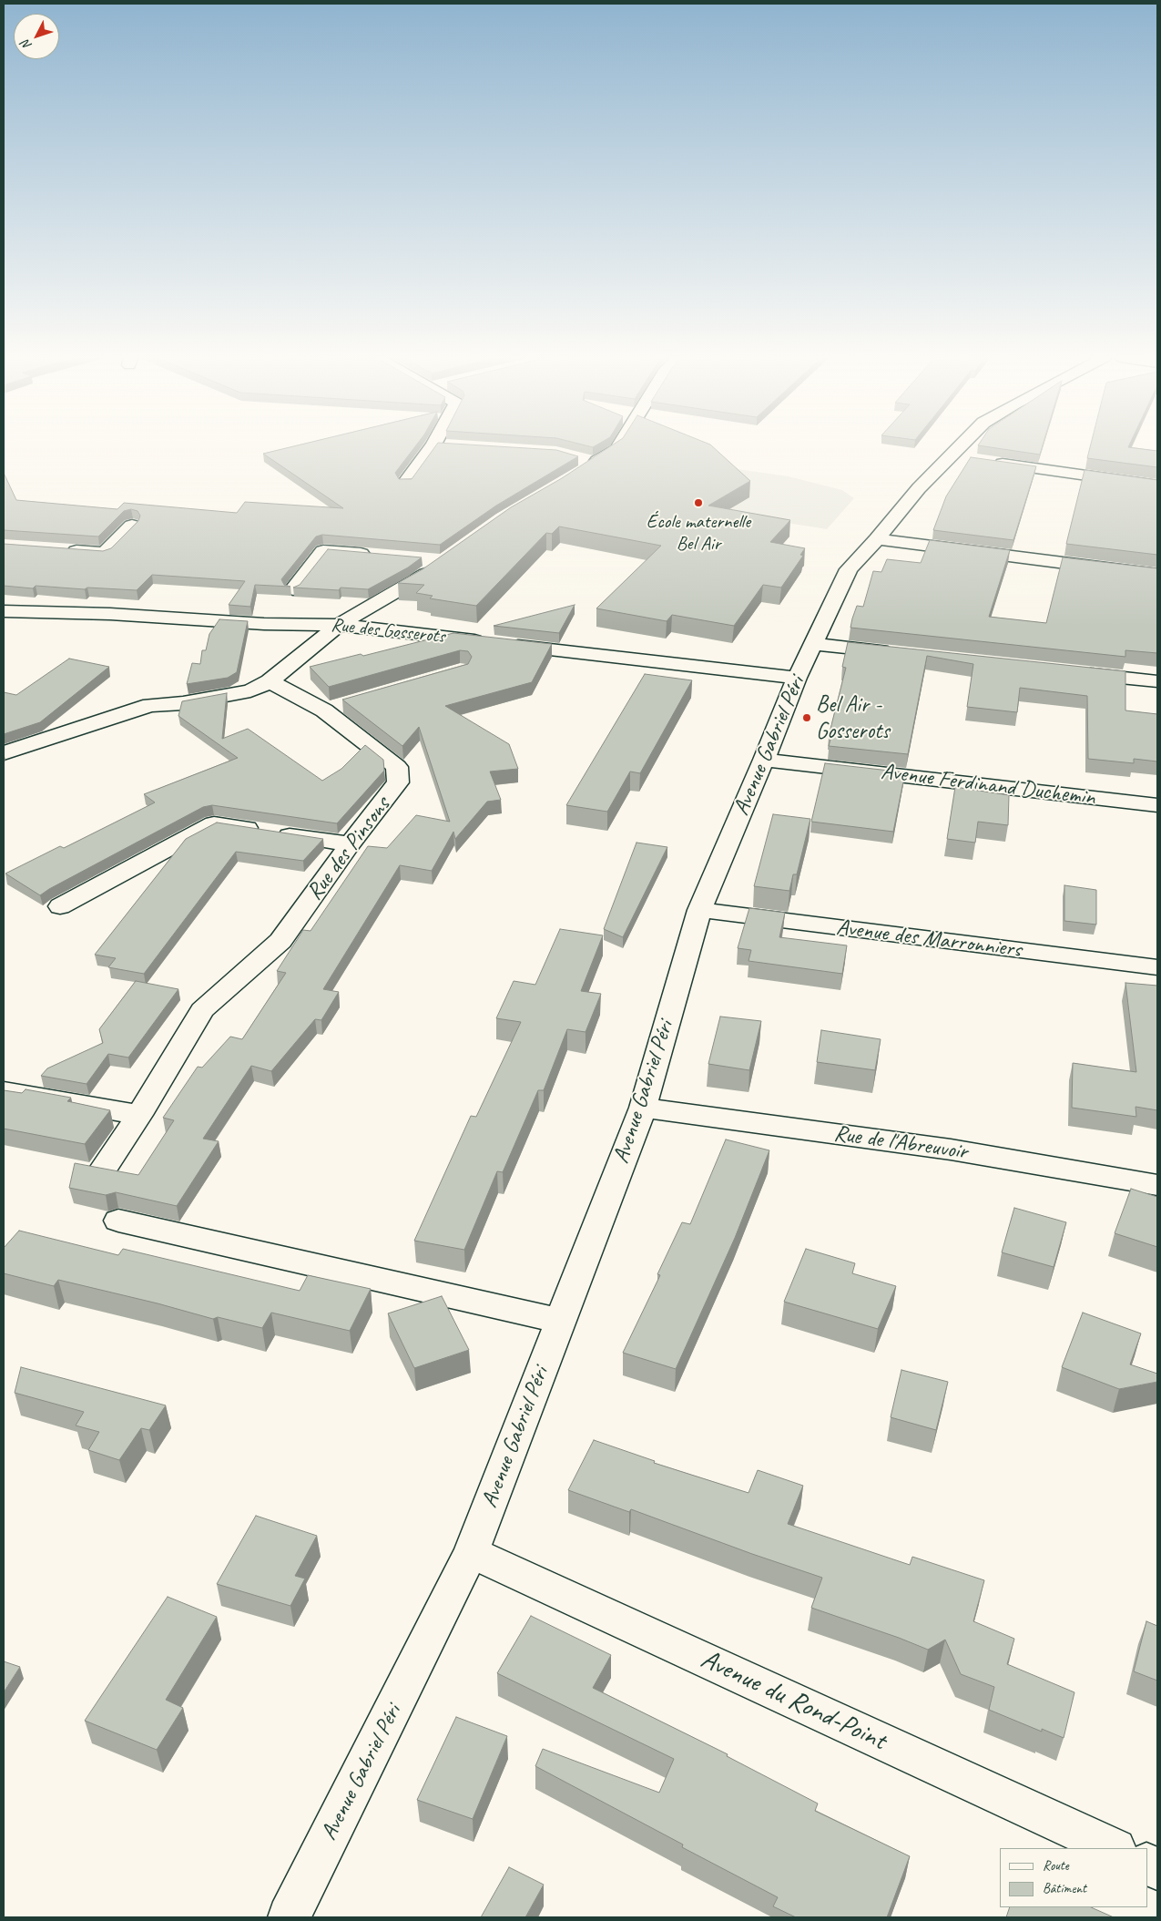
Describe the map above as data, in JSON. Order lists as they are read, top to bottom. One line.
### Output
{"streets":{"street":["Rue des Gosserots","Avenue Gabriel Péri","Avenue Ferdinand Duchemin","Rue des Pinsons","Avenue des Marronniers","Rue de l'Abreuvoir","Avenue du Rond-Point"]},"crossings":[["Rue des Gosserots","Avenue Gabriel Péri"],["Avenue Gabriel Péri","Avenue Ferdinand Duchemin"],["Avenue Gabriel Péri","Avenue des Marronniers"],["Avenue Gabriel Péri","Rue de l'Abreuvoir"],["Avenue Gabriel Péri","Avenue du Rond-Point"]],"places":["École maternelle Bel Air","Bel Air - Gosserots"],"legend":["Route","Bâtiment"],"north":"bottom left"}
